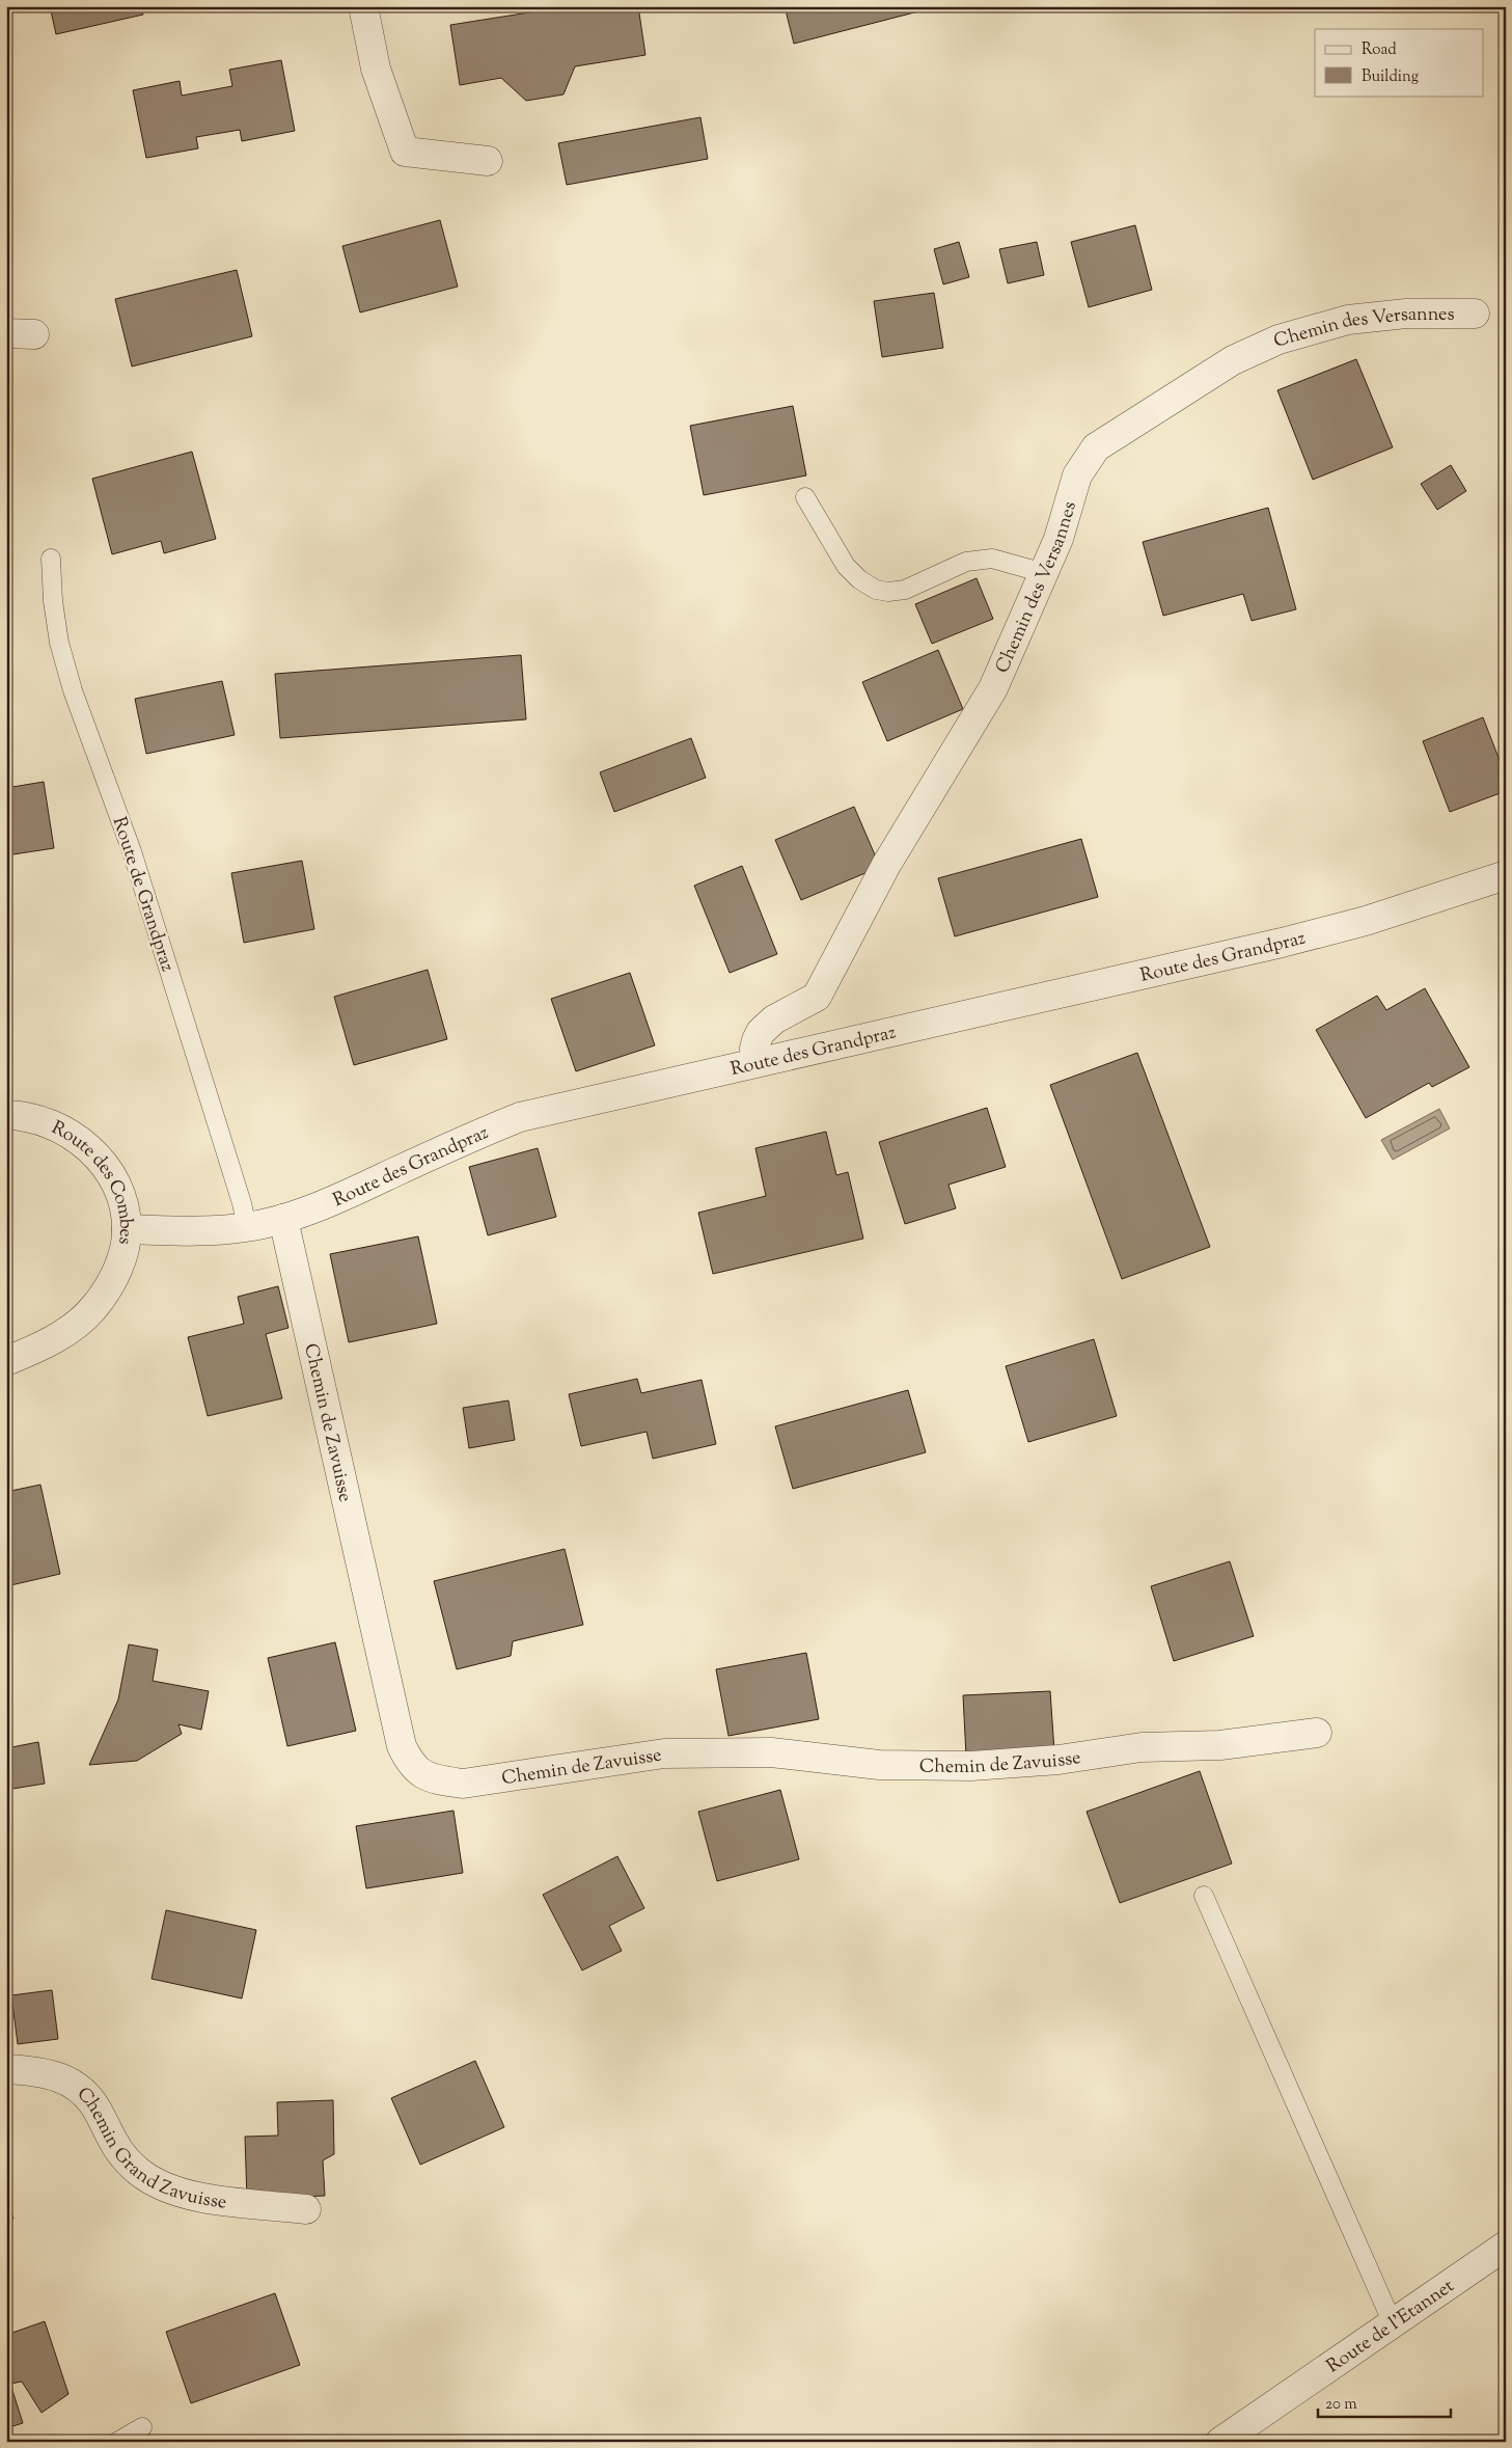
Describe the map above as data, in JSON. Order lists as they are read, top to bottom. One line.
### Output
{"streets":{"street":["Chemin des Versannes","Route des Grandpraz","Route des Combes","Chemin de Zavuisse","Chemin Grand Zavuisse","Route de l'Etannet"],"lane":["Route de Grandpraz"]},"crossings":[["Chemin des Versannes","Route des Grandpraz"],["Route de Grandpraz","Route des Grandpraz"],["Route des Grandpraz","Route des Combes"],["Route des Grandpraz","Chemin de Zavuisse"]],"legend":["Road","Building"],"scale_bar":"20 m"}
